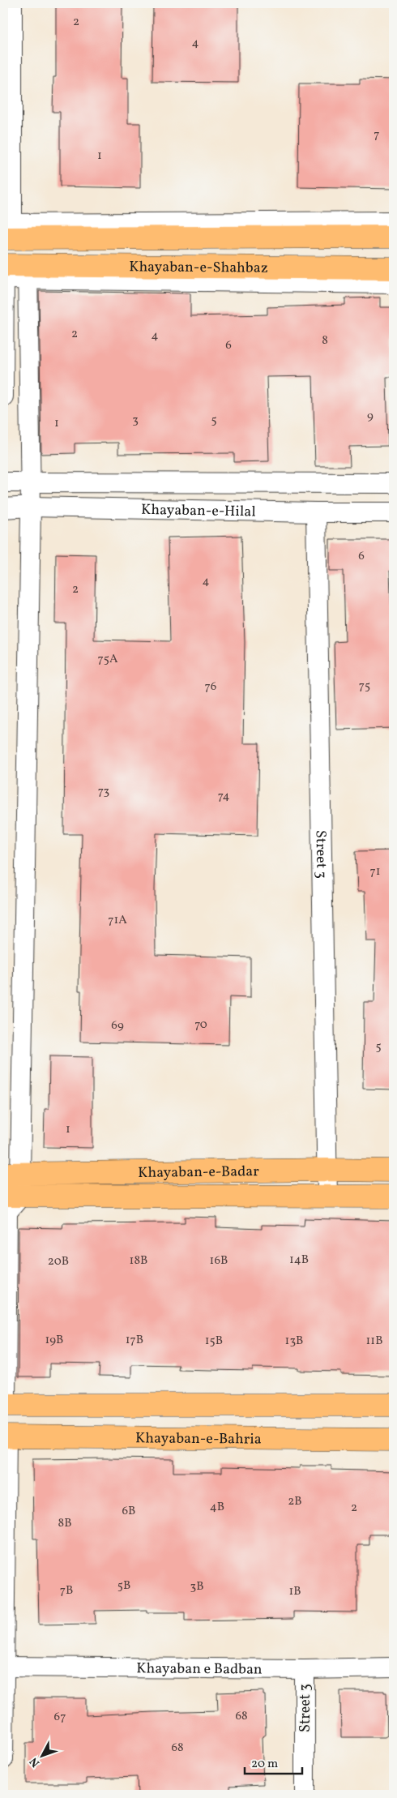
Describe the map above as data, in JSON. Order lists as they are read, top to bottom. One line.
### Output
{"streets":{"main road":["Khayaban-e-Shahbaz","Khayaban-e-Badar","Khayaban-e-Bahria"],"street":["Khayaban-e-Hilal","Street 3","Khayaban e Badban"]},"crossings":[["Khayaban-e-Hilal","Street 3"],["Street 3","Khayaban-e-Badar"],["Street 3","Khayaban e Badban"]],"house_numbers":["2","4","7","1","2","4","8","6","9","3","5","1","6","4","2","75A","75","76","73","74","71","71A","70","69","5","1","14B","18B","16B","20B","19B","17B","15B","13B","11B","2B","4B","2","6B","8B","5B","3B","7B","1B","68","67","68"],"scale_bar":"20 m","north":"bottom left"}
